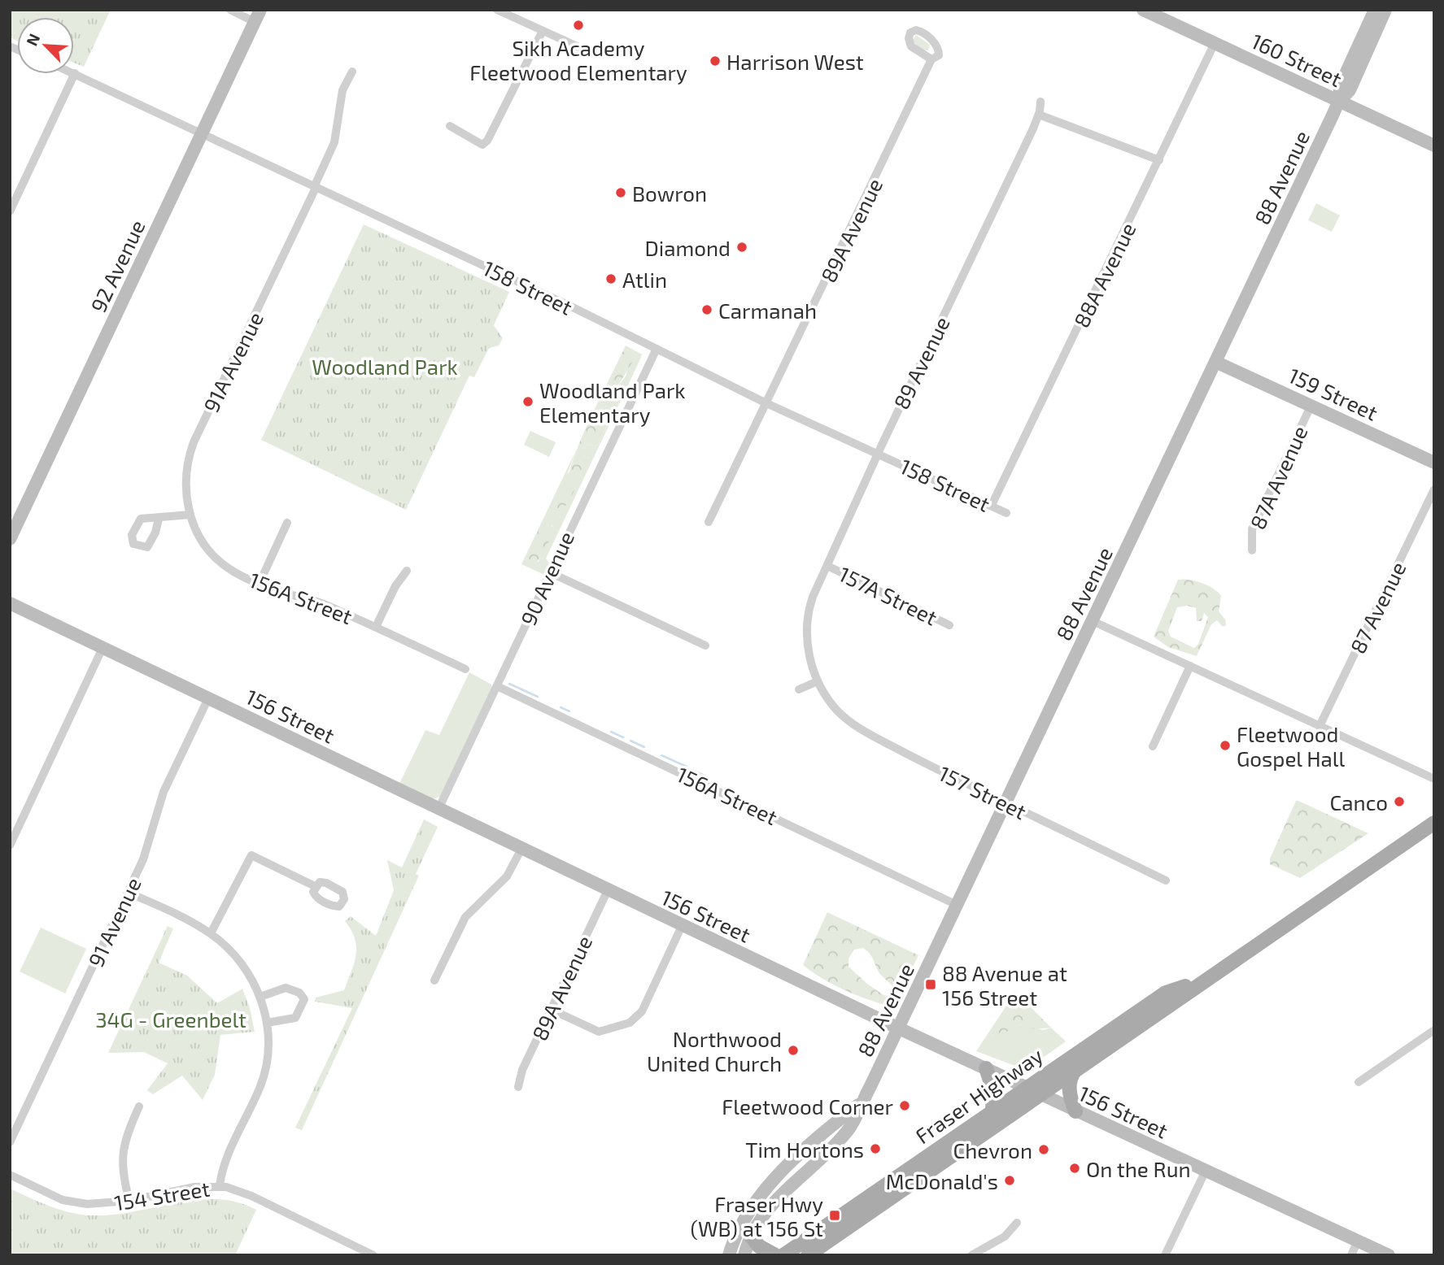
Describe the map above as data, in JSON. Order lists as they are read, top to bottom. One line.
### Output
{"streets":{"main road":["160 Street","88 Avenue","92 Avenue","159 Street","156 Street","Fraser Highway"],"street":["89A Avenue","88A Avenue","158 Street","91A Avenue","89 Avenue","87A Avenue","90 Avenue","157A Street","156A Street","87 Avenue","157 Street","91 Avenue","154 Street"]},"crossings":[["160 Street","88 Avenue"],["160 Street","88A Avenue"],["88 Avenue","159 Street"],["88 Avenue","156A Street"],["88 Avenue","156 Street"],["88 Avenue","157 Street"],["89A Avenue","158 Street"],["89A Avenue","156 Street"],["92 Avenue","158 Street"],["88A Avenue","158 Street"],["158 Street","91A Avenue"],["158 Street","89 Avenue"],["158 Street","90 Avenue"],["91A Avenue","156A Street"],["89 Avenue","157A Street"],["89 Avenue","157 Street"],["159 Street","87A Avenue"],["90 Avenue","156A Street"],["90 Avenue","156 Street"],["156 Street","91 Avenue"],["156 Street","Fraser Highway"]],"parks":["Woodland Park","34G - Greenbelt"],"places":{"other":["Sikh Academy Fleetwood Elementary","Harrison West","Bowron","Diamond","Atlin","Carmanah","Woodland Park Elementary","Fleetwood Gospel Hall","Canco","Northwood United Church","Fleetwood Corner","Tim Hortons","Chevron","On the Run","McDonald's"],"transit":["88 Avenue at 156 Street","Fraser Hwy (WB) at 156 St"]},"north":"top left"}
